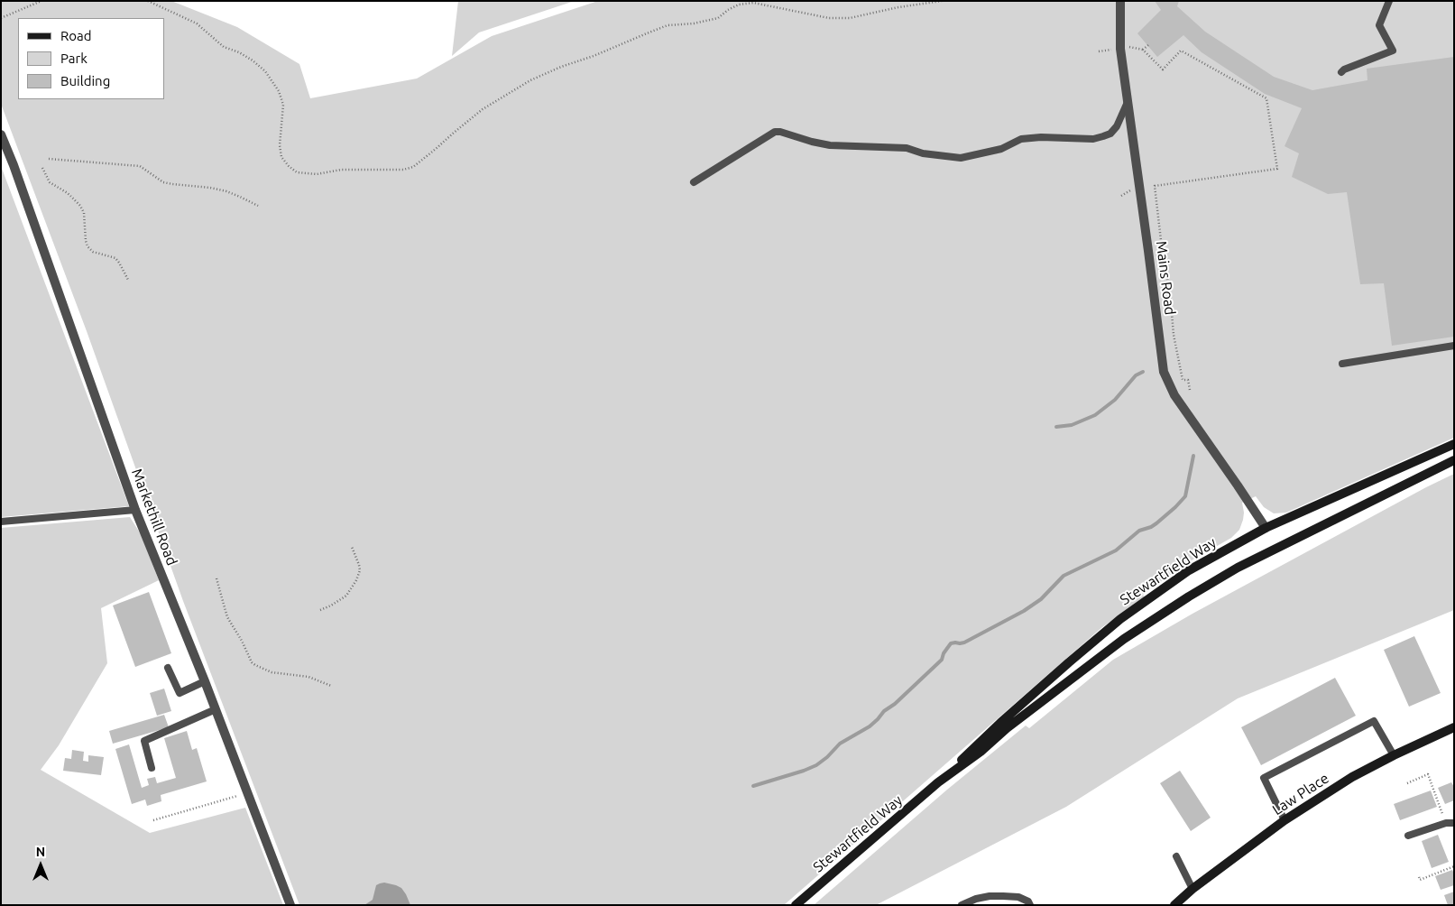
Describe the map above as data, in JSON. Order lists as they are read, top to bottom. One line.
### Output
{"streets":{"street":["Mains Road","Markethill Road","Stewartfield Way","Law Place"]},"crossings":[["Mains Road","Stewartfield Way"]],"legend":["Road","Park","Building"],"north":"top"}
